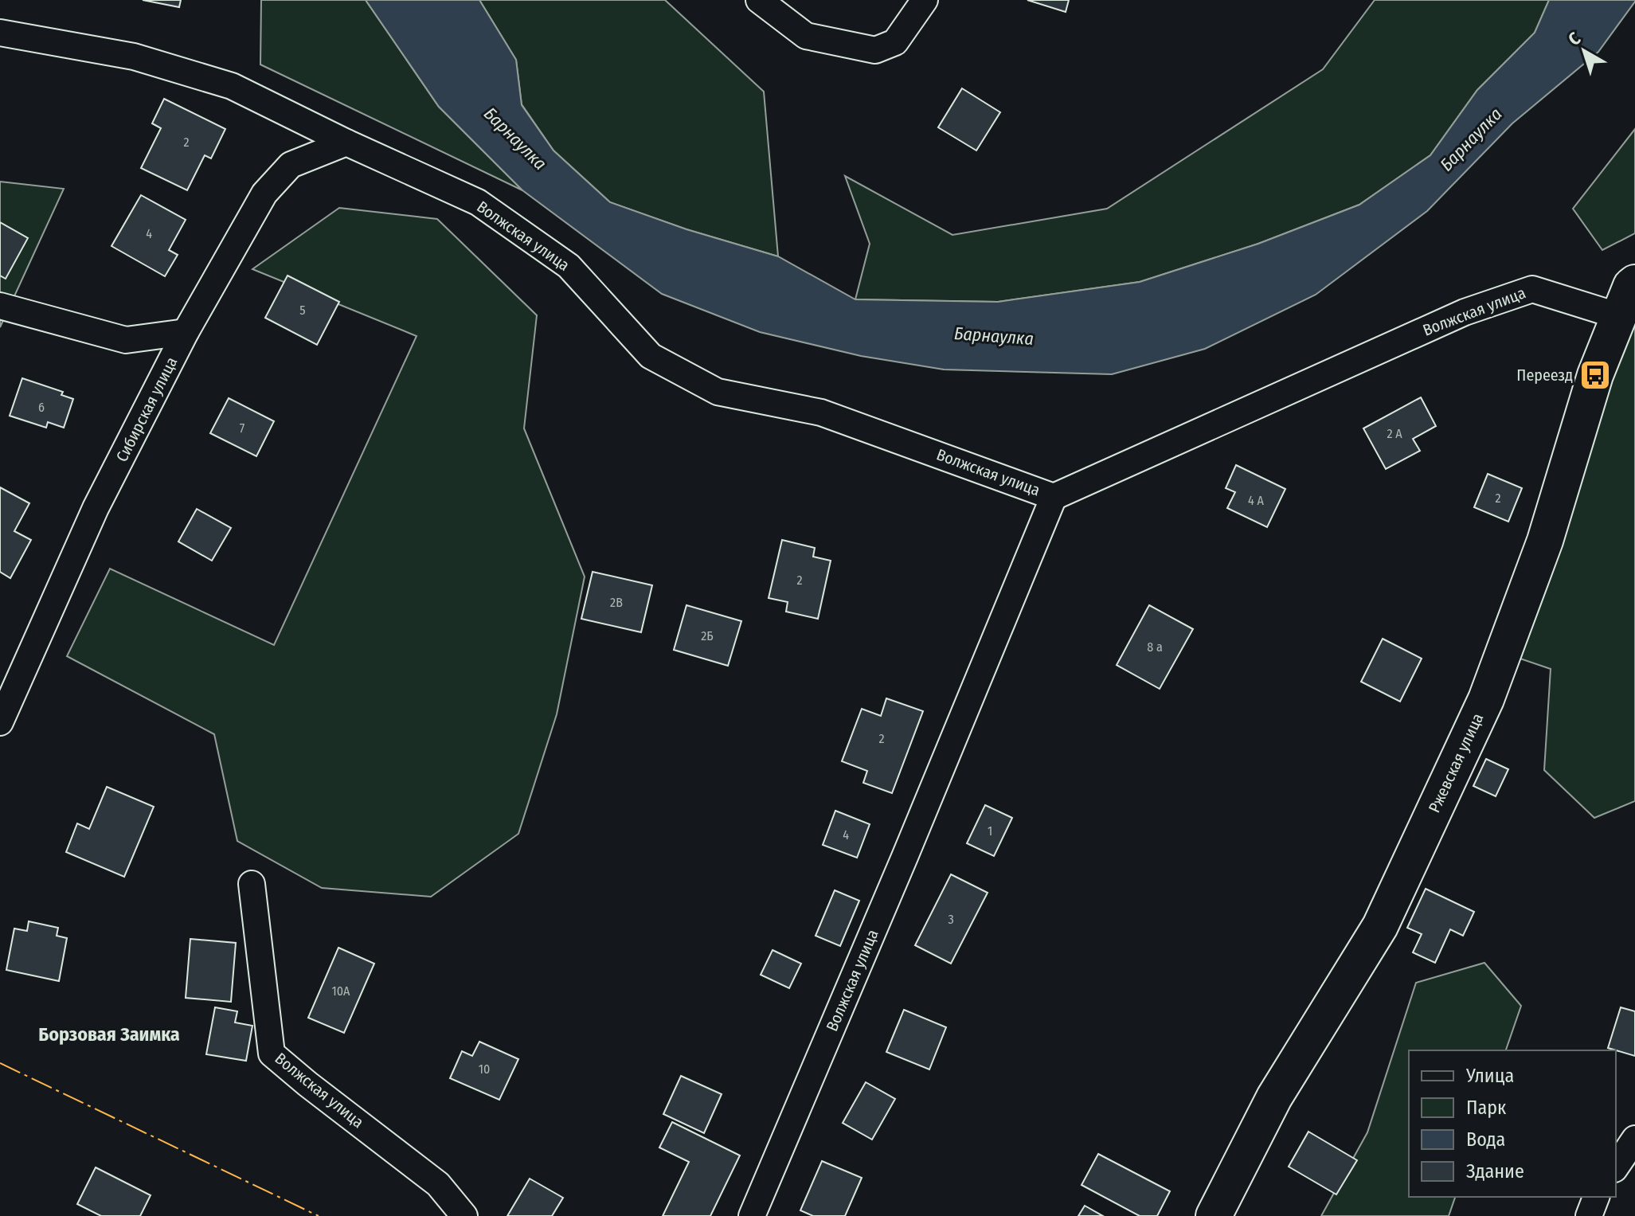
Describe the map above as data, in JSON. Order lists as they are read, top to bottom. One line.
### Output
{"streets":{"main road":["Ржевская улица"],"street":["Волжская улица","Сибирская улица"]},"crossings":[["Волжская улица","Сибирская улица"],["Волжская улица","Ржевская улица"]],"districts":["Борзовая Заимка"],"water":["Барнаулка"],"places":{"bus stop":["Переезд"]},"house_numbers":["2","4","5","6","7","2 А","2","4 А","2","2В","2Б","8 а","2","1","4","3","10А","10"],"legend":["Улица","Парк","Вода","Здание"],"north":"top left"}
